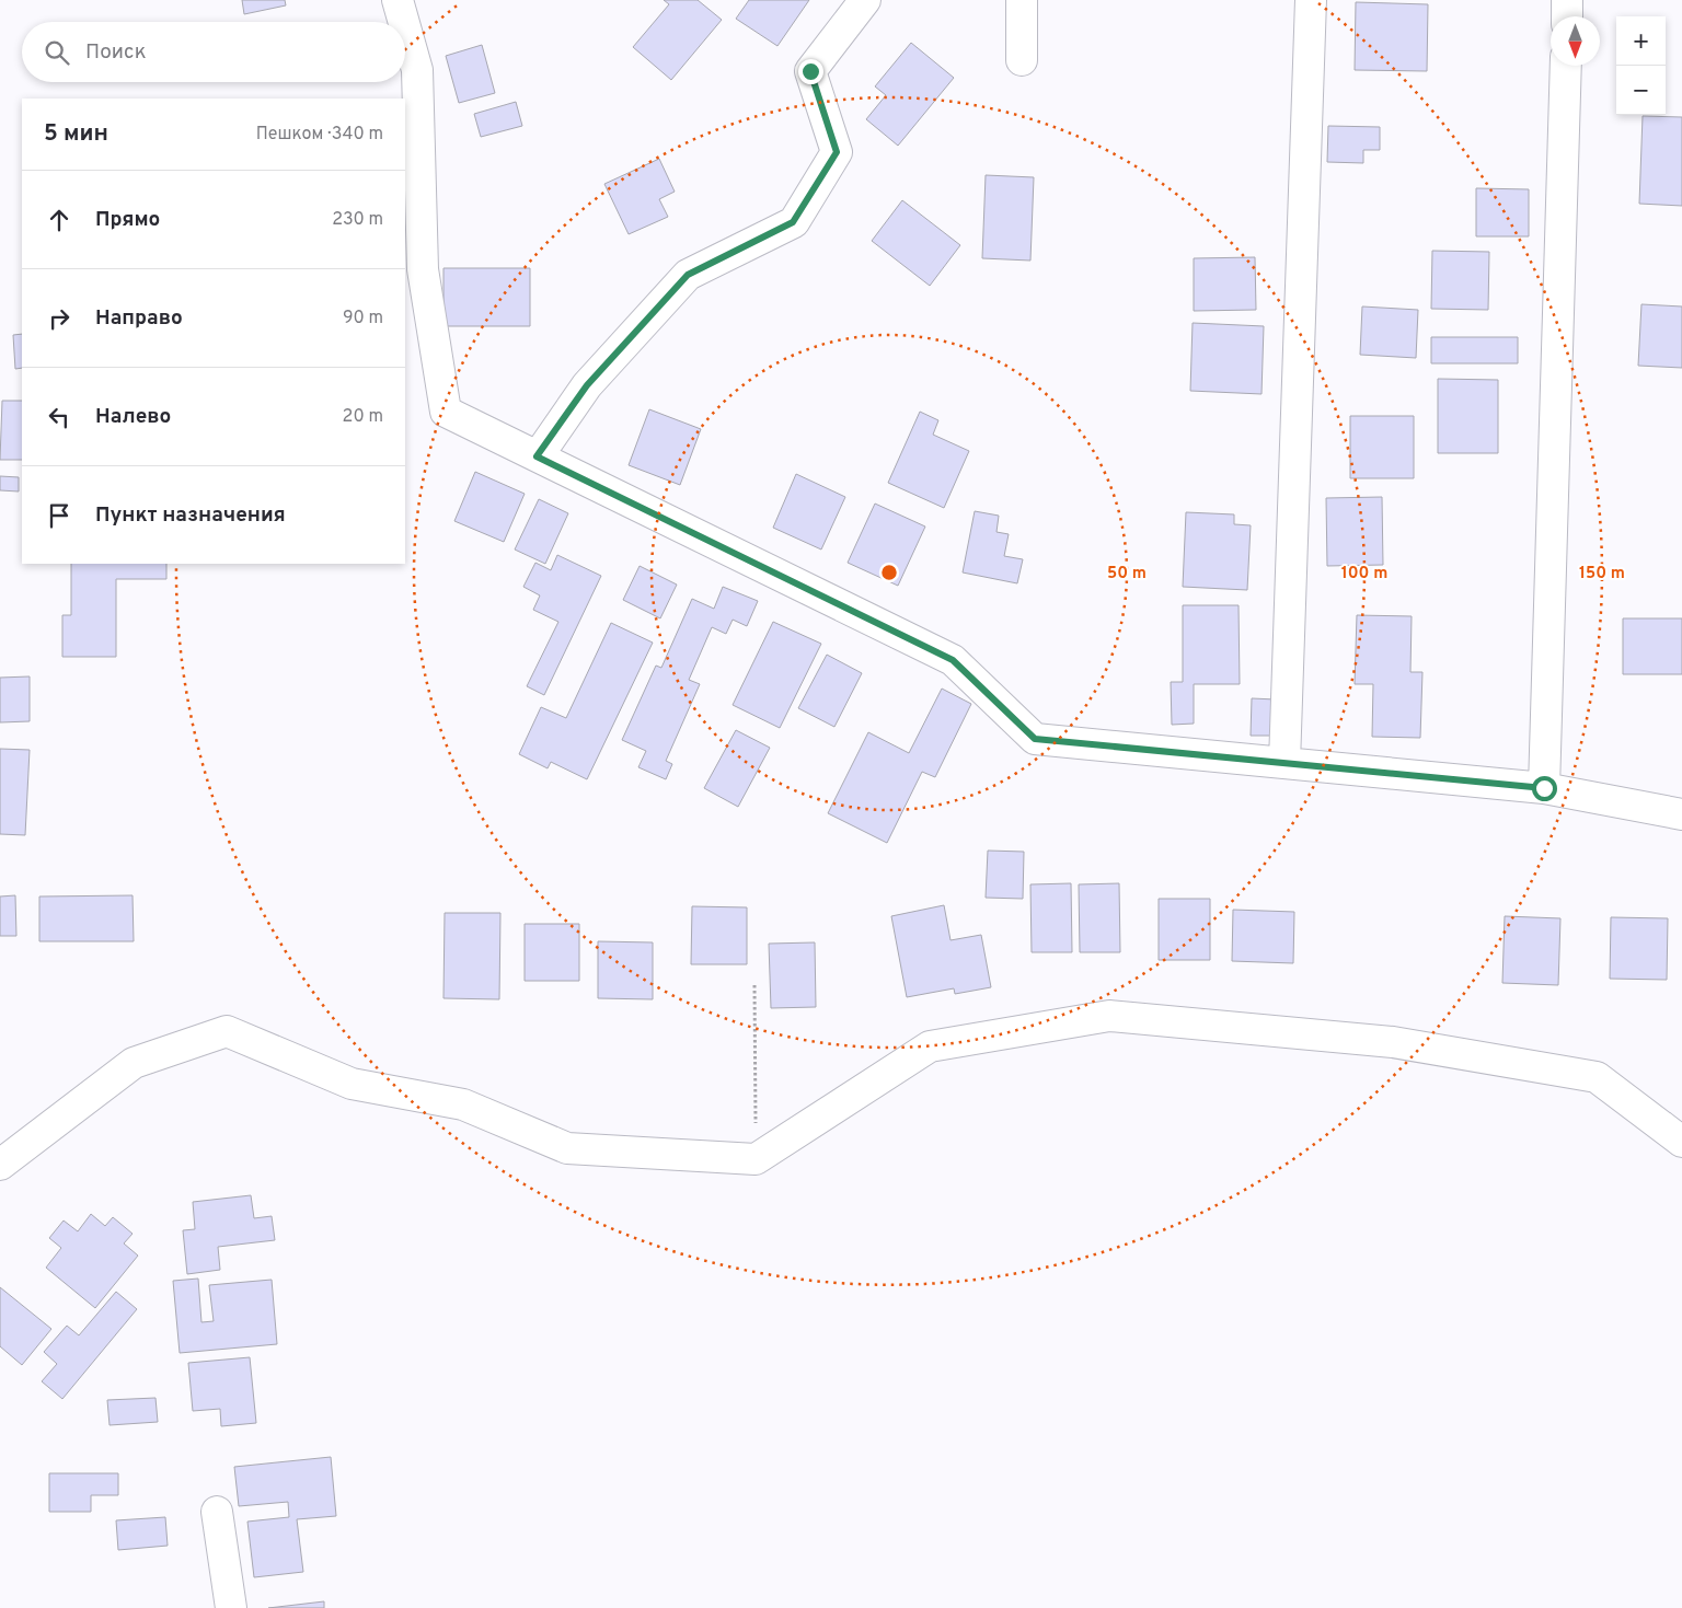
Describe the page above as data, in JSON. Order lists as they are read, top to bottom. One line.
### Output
{"north":"bottom","page":{"map_buttons":["+","−"],"search":"Поиск","heading":["5 мин","Пешком · 340 m"],"list":[["Прямо","230 m"],["Направо","90 m"],["Налево","20 m"],"Пункт назначения"]},"rings":["50 m","100 m","150 m"]}
